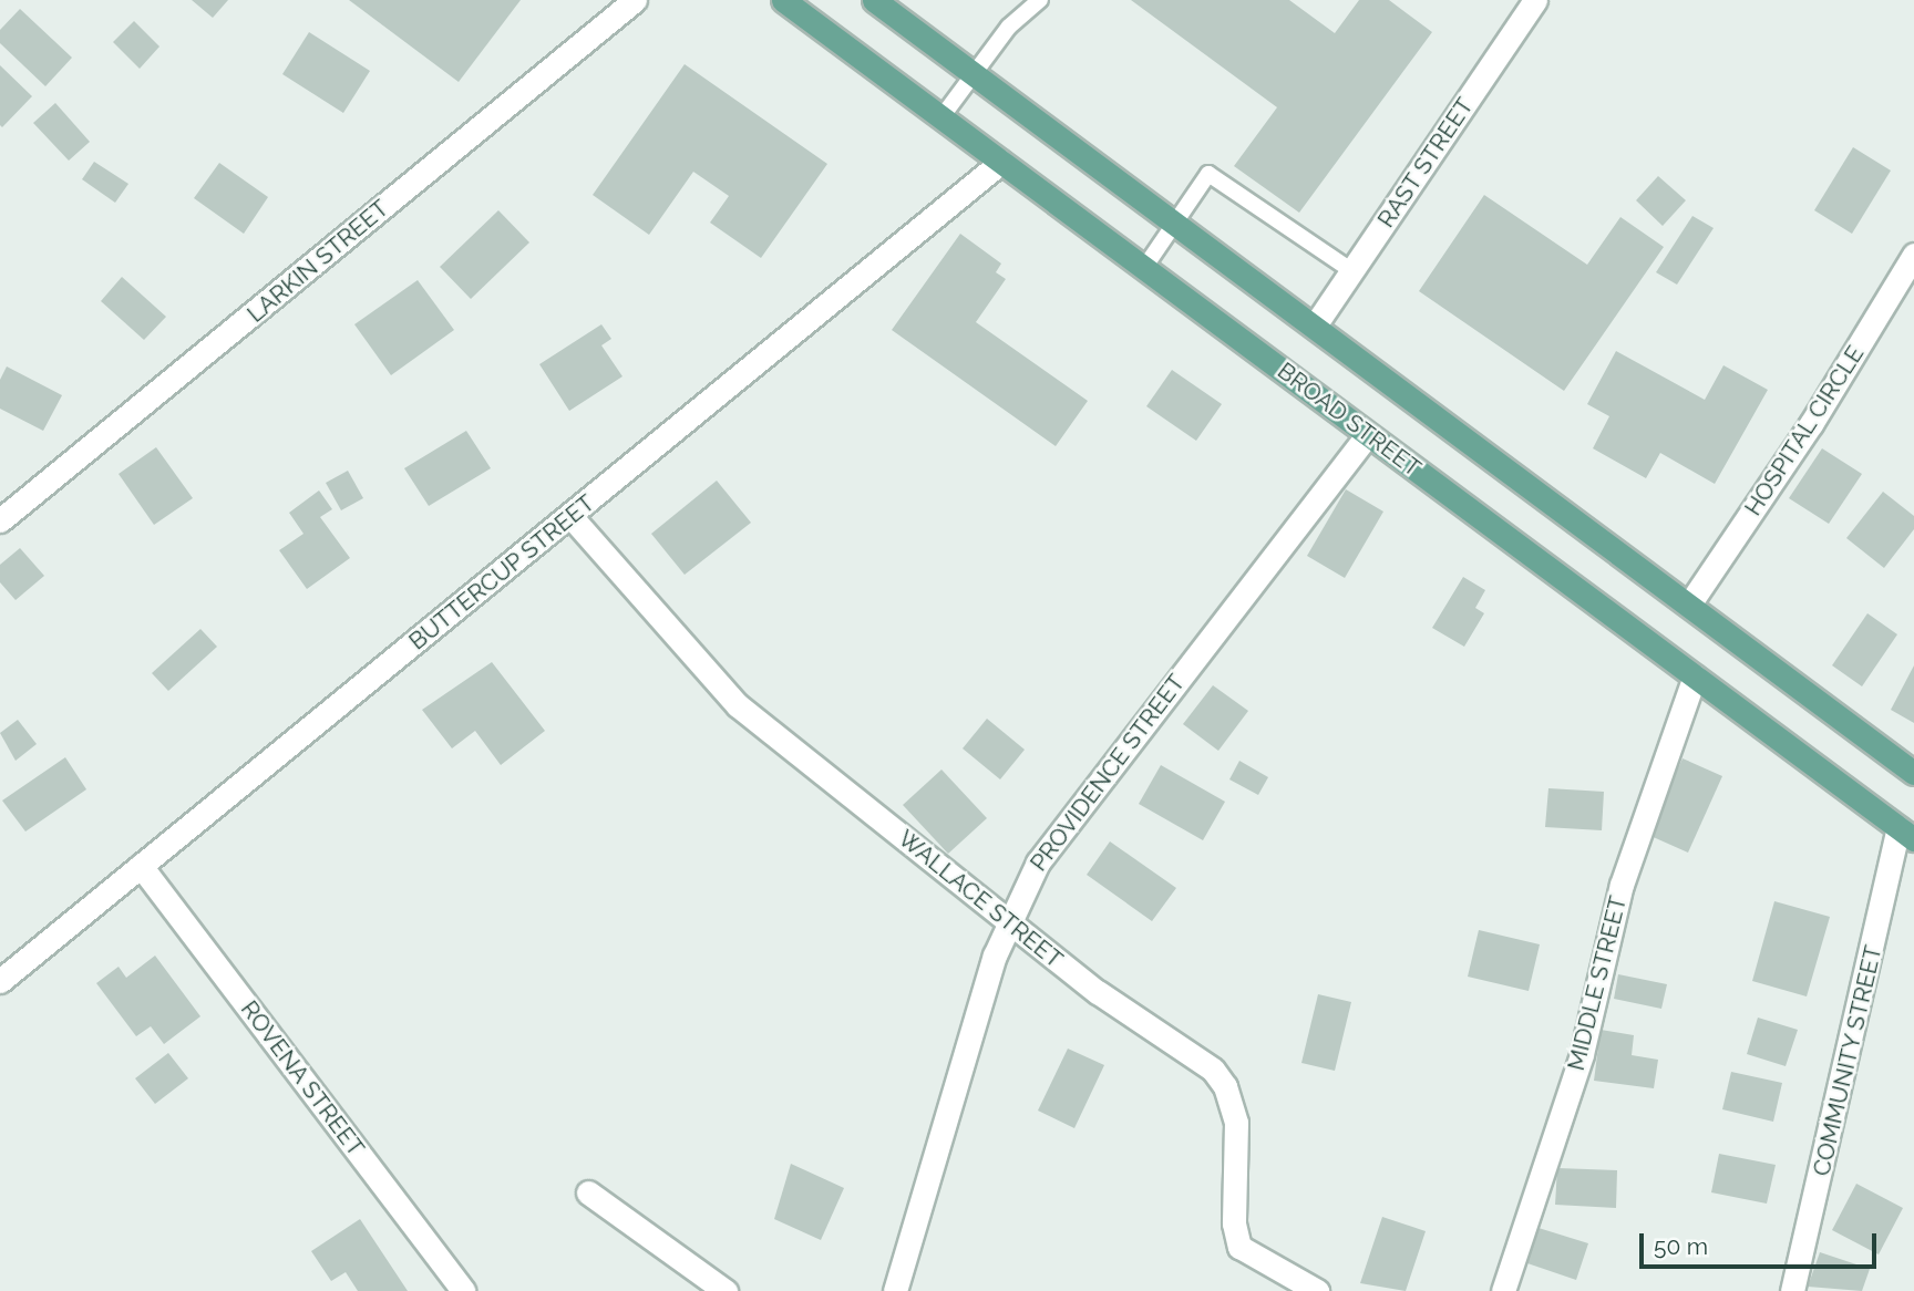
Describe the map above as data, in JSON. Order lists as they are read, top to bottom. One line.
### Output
{"streets":{"main road":["BROAD STREET"],"street":["RAST STREET","LARKIN STREET","HOSPITAL CIRCLE","BUTTERCUP STREET","PROVIDENCE STREET","WALLACE STREET","MIDDLE STREET","COMMUNITY STREET","ROVENA STREET"]},"crossings":[["BROAD STREET","BUTTERCUP STREET"],["BROAD STREET","PROVIDENCE STREET"],["BROAD STREET","MIDDLE STREET"],["BROAD STREET","COMMUNITY STREET"],["BUTTERCUP STREET","WALLACE STREET"],["BUTTERCUP STREET","ROVENA STREET"],["PROVIDENCE STREET","WALLACE STREET"]],"scale_bar":"50 m"}
